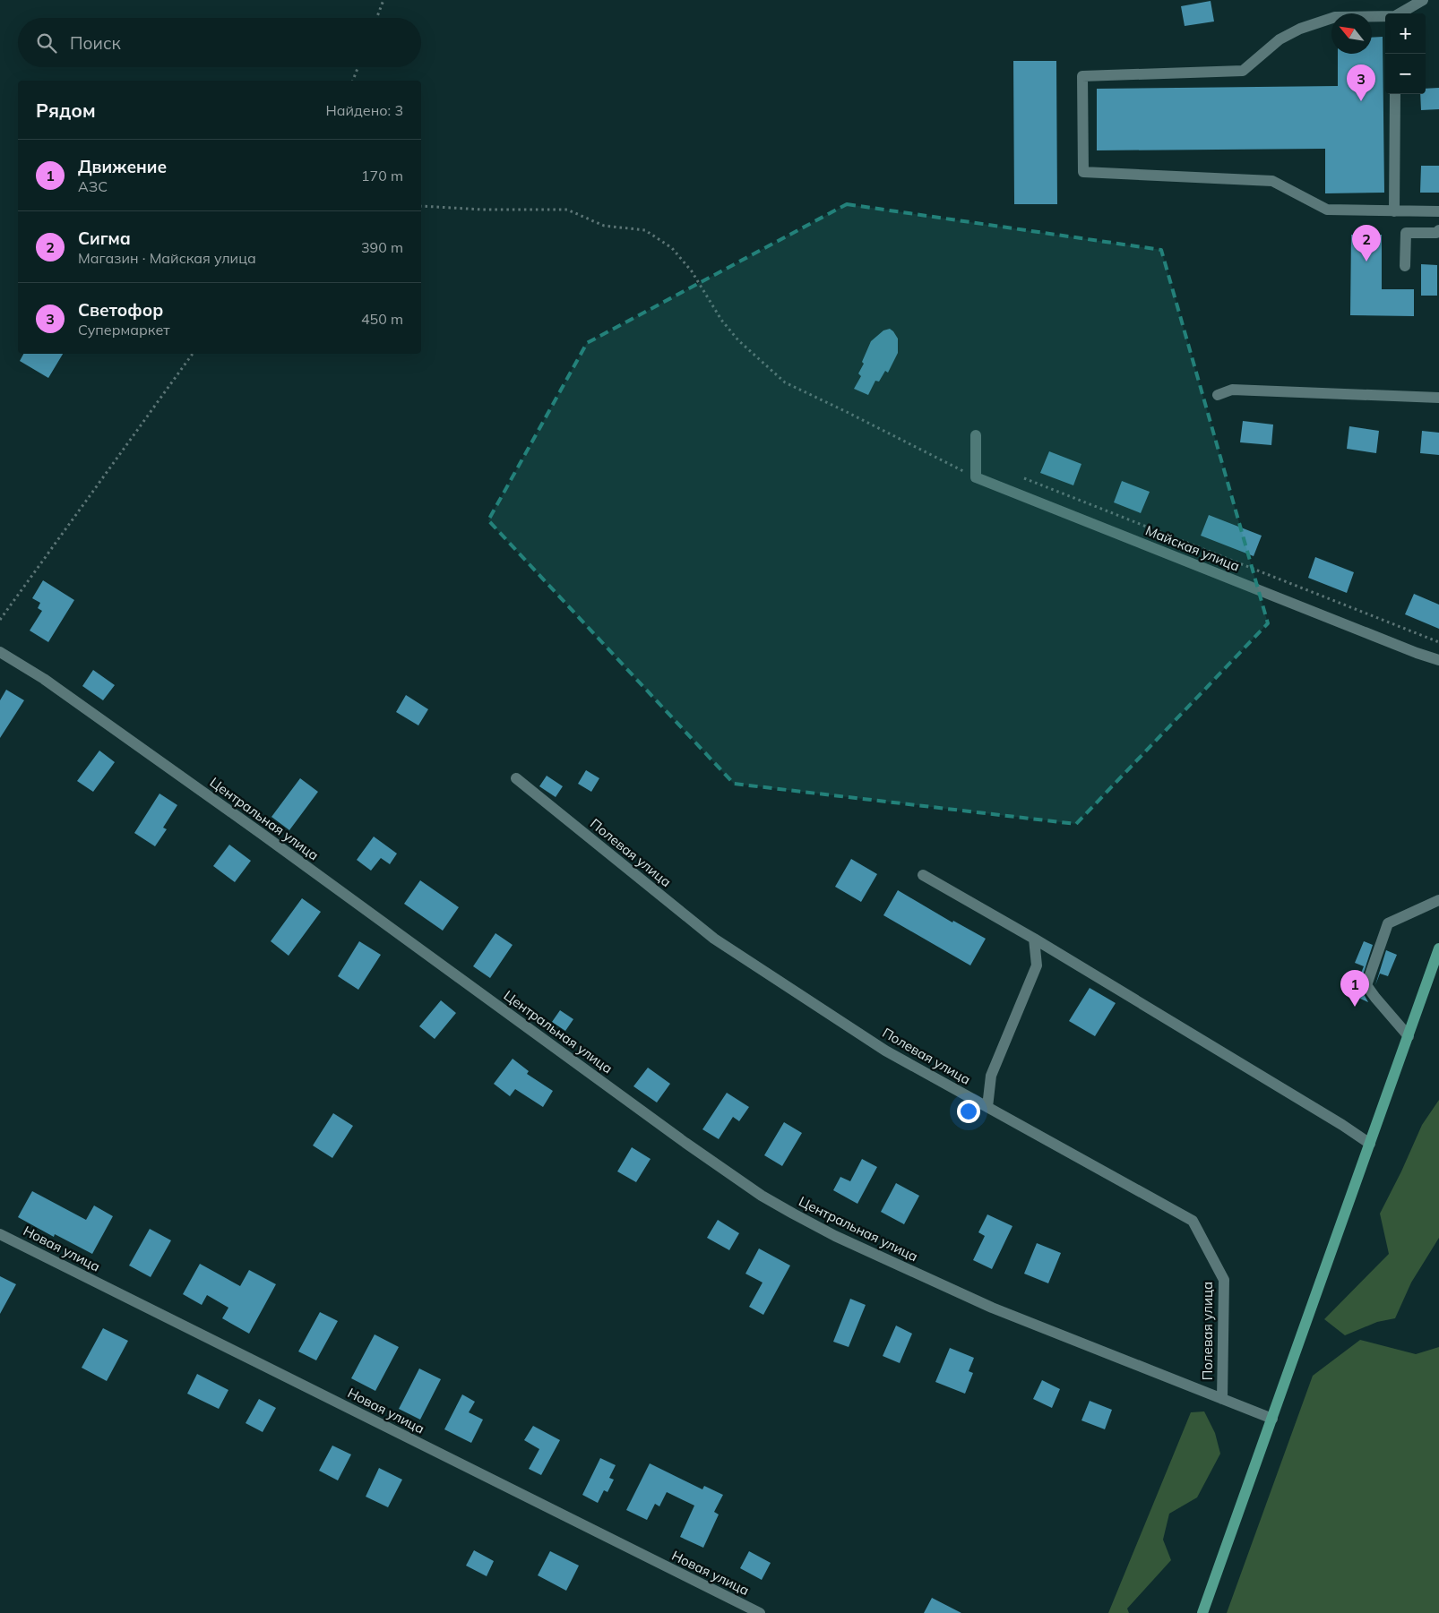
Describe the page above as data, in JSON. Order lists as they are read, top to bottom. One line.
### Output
{"streets":{"street":["Майская улица","Центральная улица","Полевая улица","Новая улица"]},"crossings":[["Центральная улица","Полевая улица"]],"north":"top left","page":{"map_buttons":["+","−"],"search":"Поиск","pins":["3","2","1"],"heading":["Рядом","Найдено: 3"],"list":[{"mark":"1","name":"Движение","note":"АЗС","value":"170 m"},{"mark":"2","name":"Сигма","note":"Магазин · Майская улица","value":"390 m"},{"mark":"3","name":"Светофор","note":"Супермаркет","value":"450 m"}]}}
